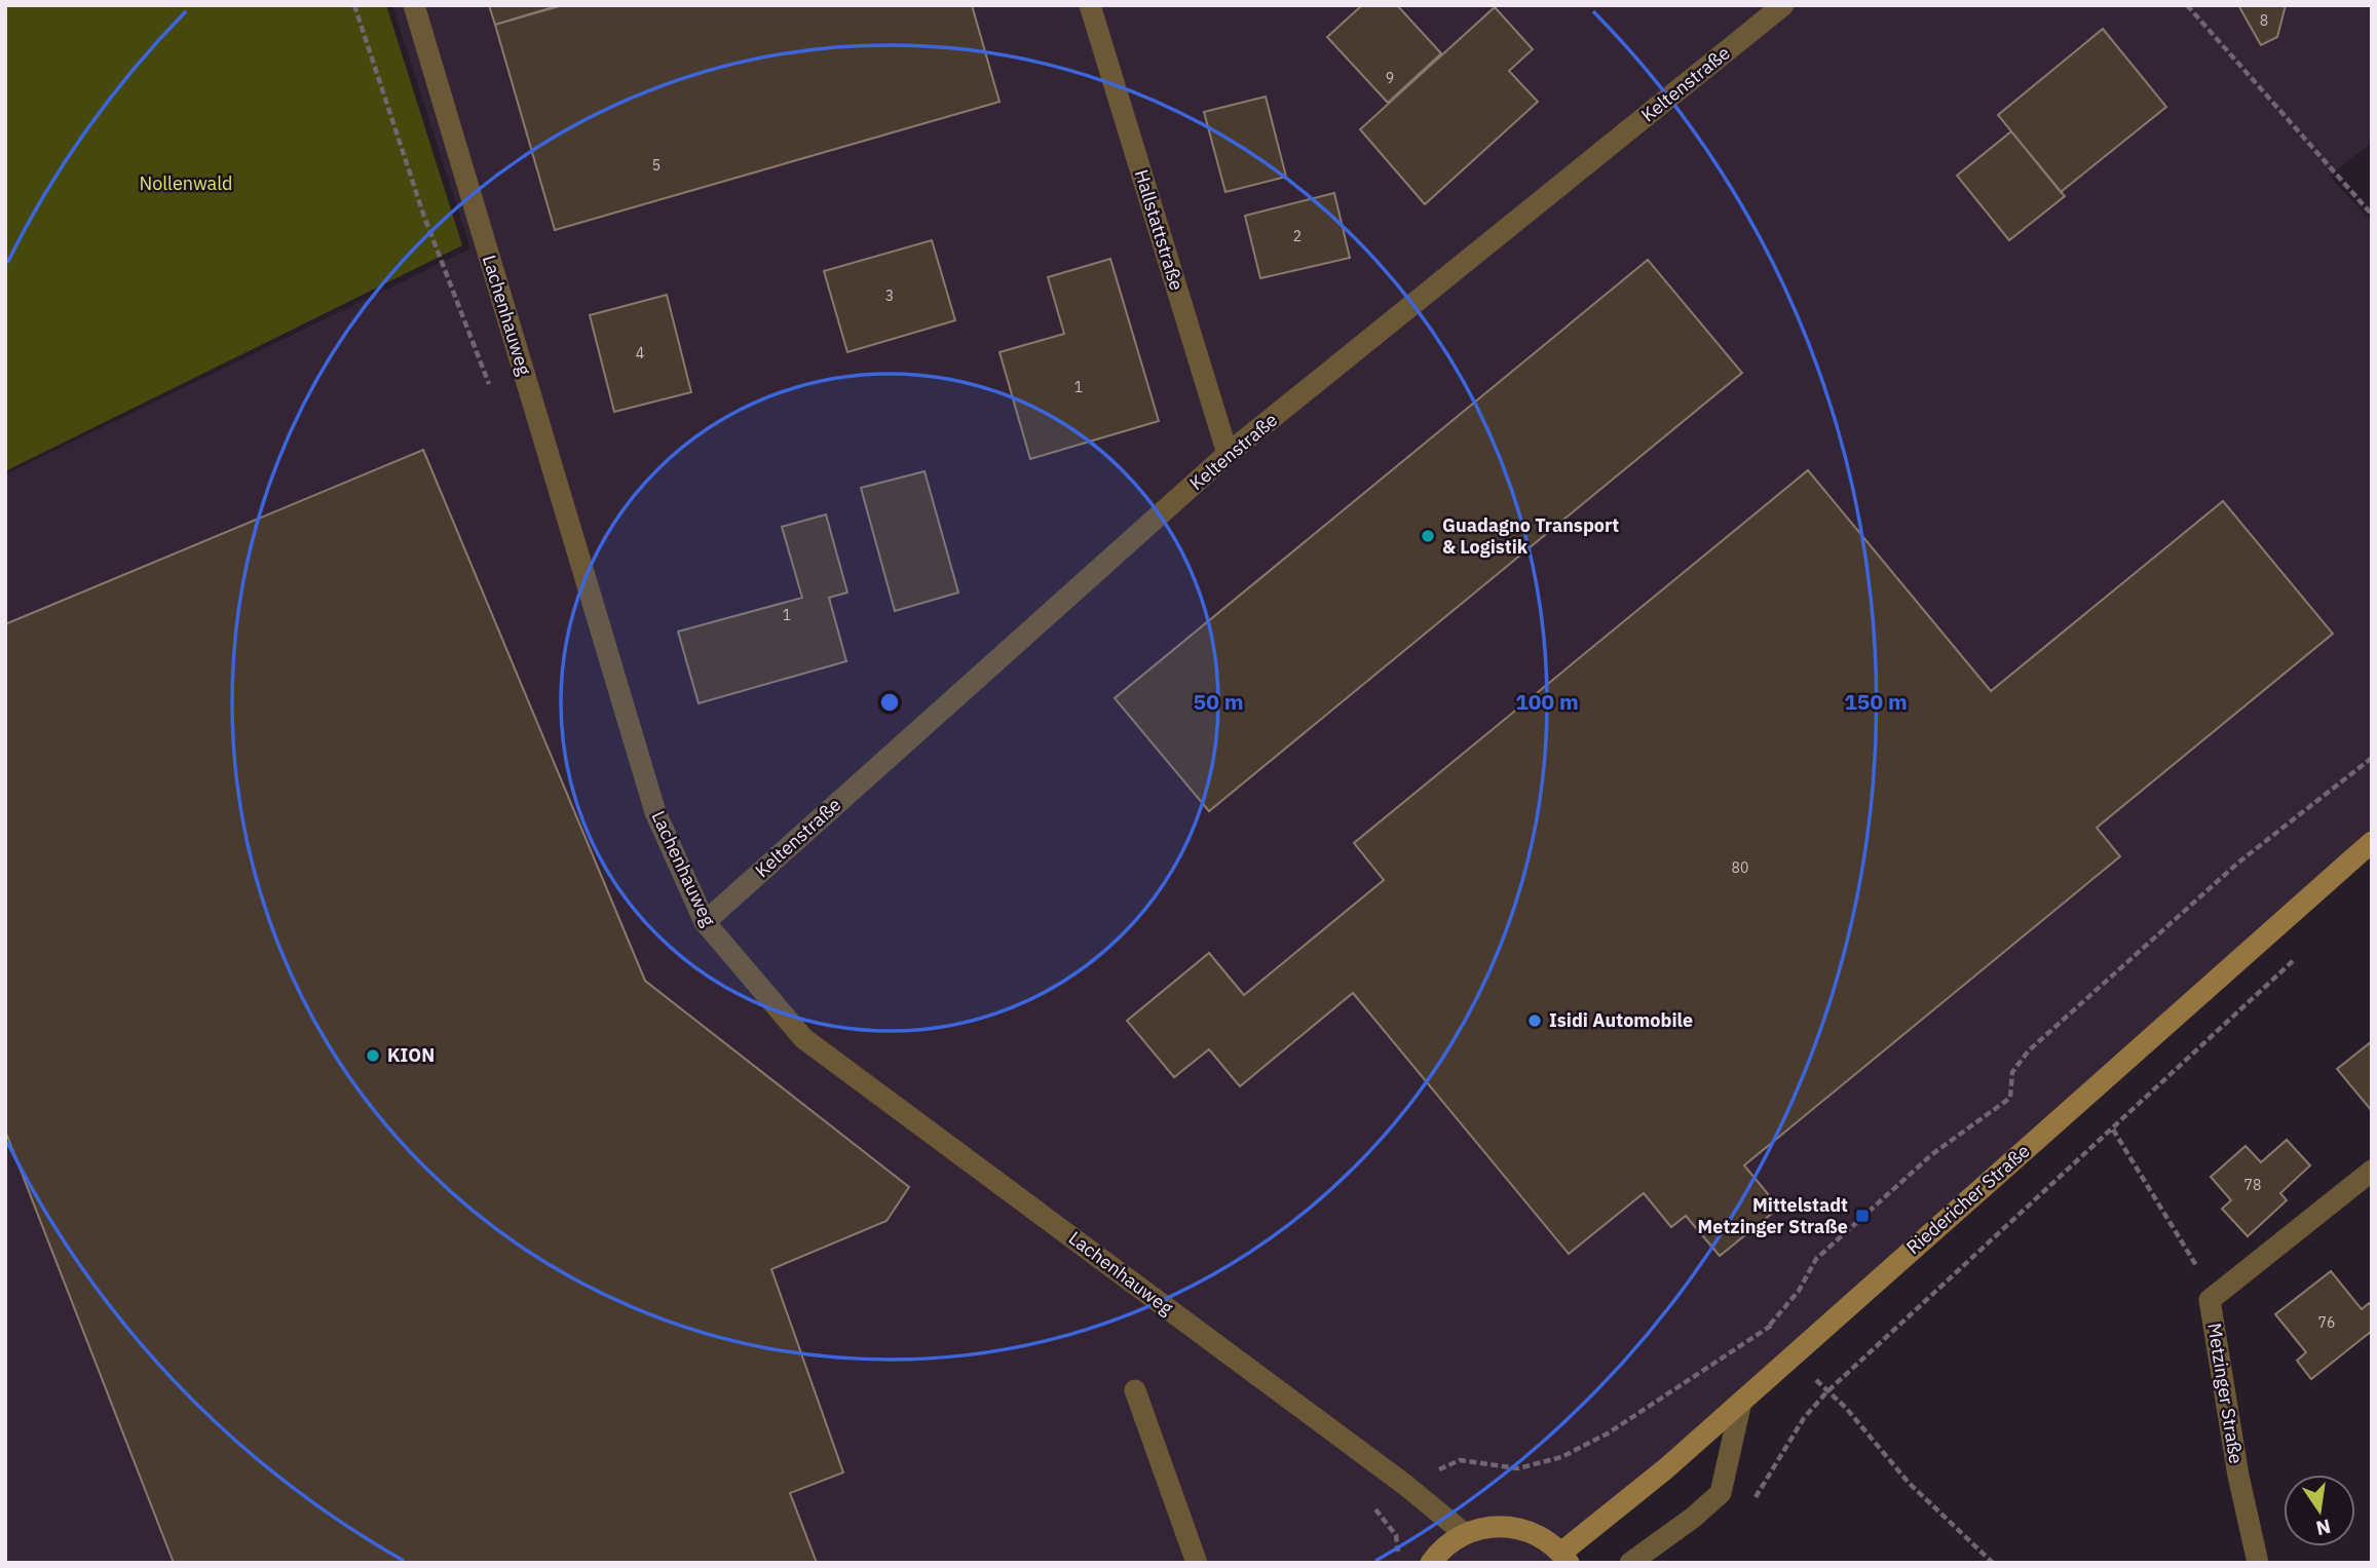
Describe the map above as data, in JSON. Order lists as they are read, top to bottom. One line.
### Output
{"streets":{"main road":["Riedericher Straße"],"street":["Keltenstraße","Hallstattstraße","Lachenhauweg","Metzinger Straße"]},"crossings":[["Keltenstraße","Hallstattstraße"],["Keltenstraße","Lachenhauweg"]],"parks":["Nollenwald"],"places":{"other":["Guadagno Transport & Logistik","Isidi Automobile","KION"],"transit":["Mittelstadt Metzinger Straße"]},"house_numbers":["8","9","5","2","3","4","1","1","80","78","76"],"north":"bottom","rings":["50 m","100 m","150 m"]}
